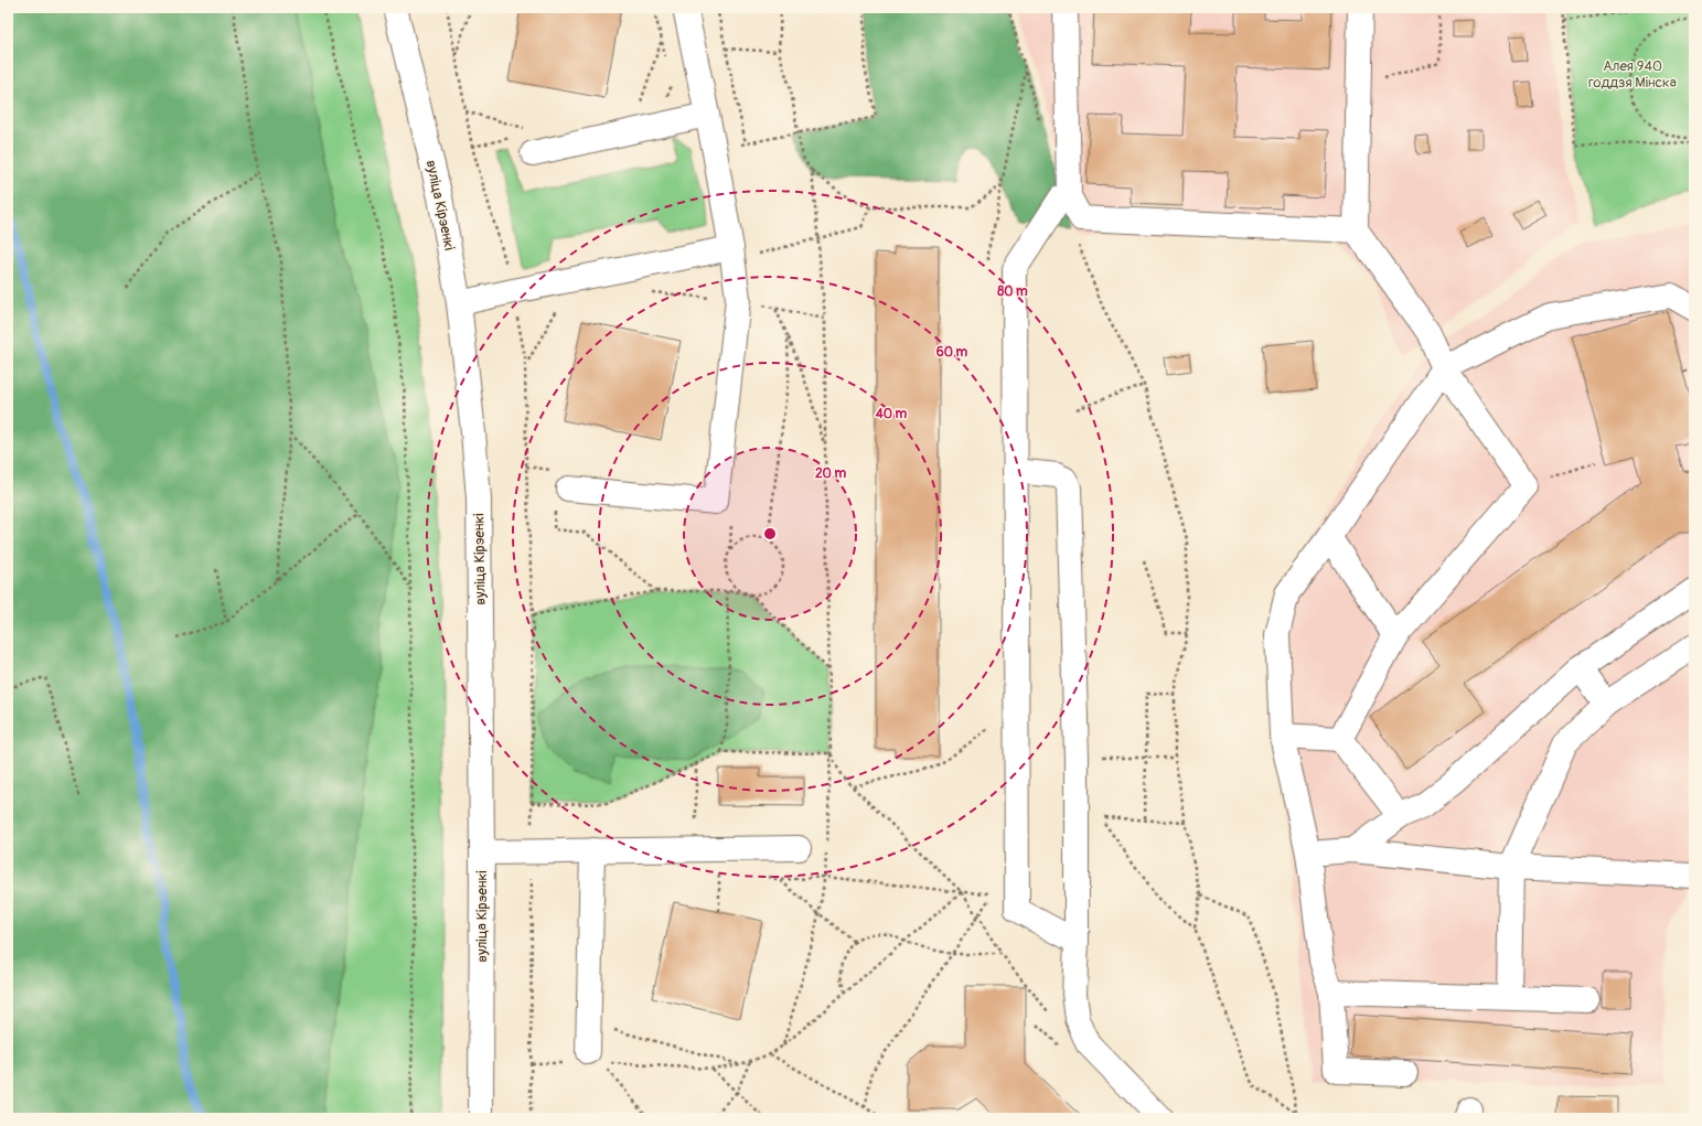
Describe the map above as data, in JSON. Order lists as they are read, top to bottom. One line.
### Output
{"streets":{"street":["вуліца Кірэенкі"]},"parks":["Алея 940 годдзя Мінска"],"rings":["80 m","60 m","40 m","20 m"]}
